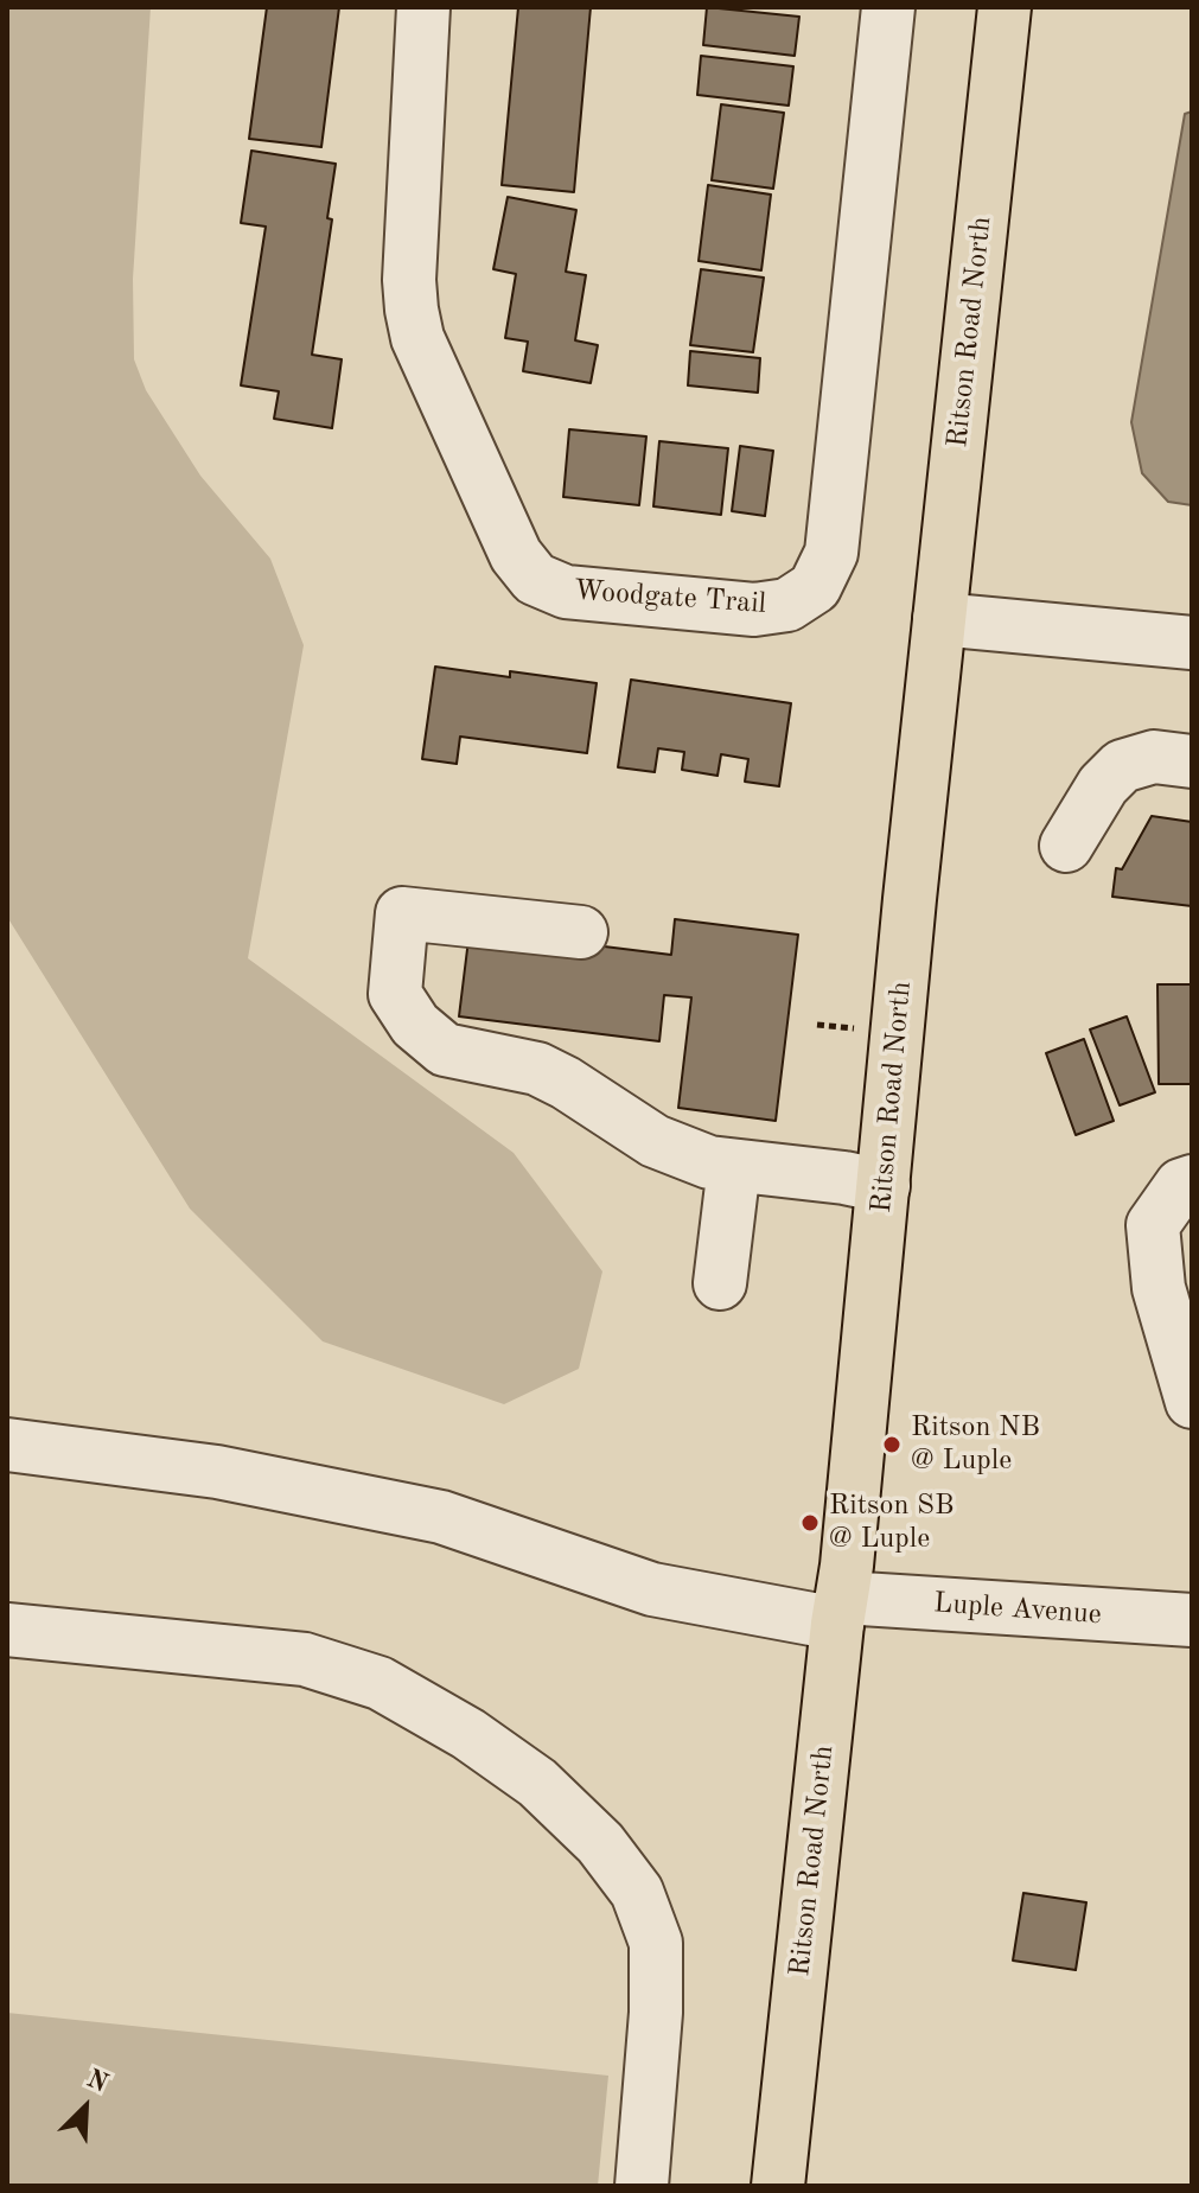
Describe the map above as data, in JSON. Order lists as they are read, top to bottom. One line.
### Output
{"streets":{"main road":["Ritson Road North"],"street":["Woodgate Trail","Luple Avenue"]},"crossings":[["Ritson Road North","Luple Avenue"]],"places":["Ritson NB @ Luple","Ritson SB @ Luple"],"north":"top right"}
